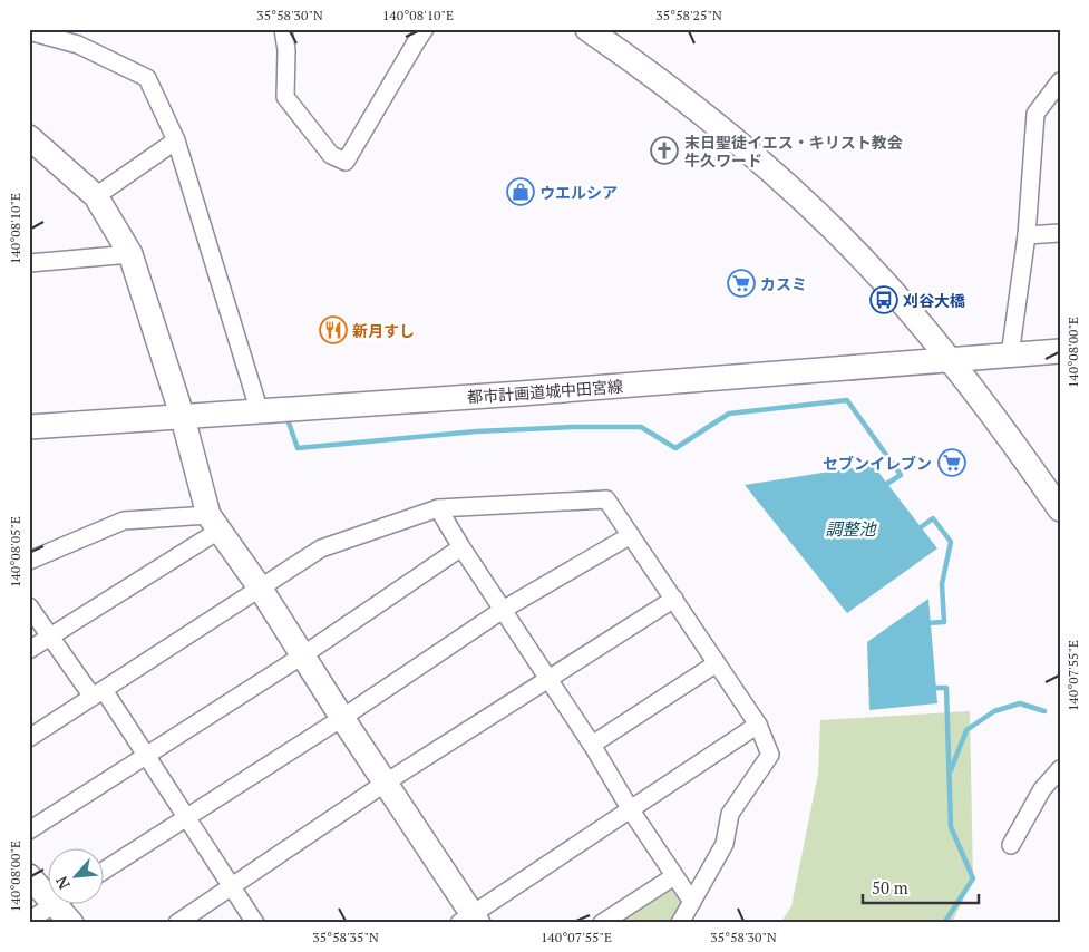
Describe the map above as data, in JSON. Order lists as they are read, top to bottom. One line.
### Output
{"streets":{"street":["都市計画道城中田宮線"]},"water":["調整池"],"places":{"church":["末日聖徒イエス・キリスト教会 牛久ワード"],"shop":["ウエルシア"],"supermarket":["カスミ","セブンイレブン"],"bus stop":["刈谷大橋"],"restaurant":["新月すし"]},"scale_bar":"50 m","north":"bottom left","coordinates":["35°58'30\"N","140°08'10\"E","35°58'25\"N","140°08'00\"E","140°08'05\"E","140°07'55\"E","35°58'35\"N"]}
